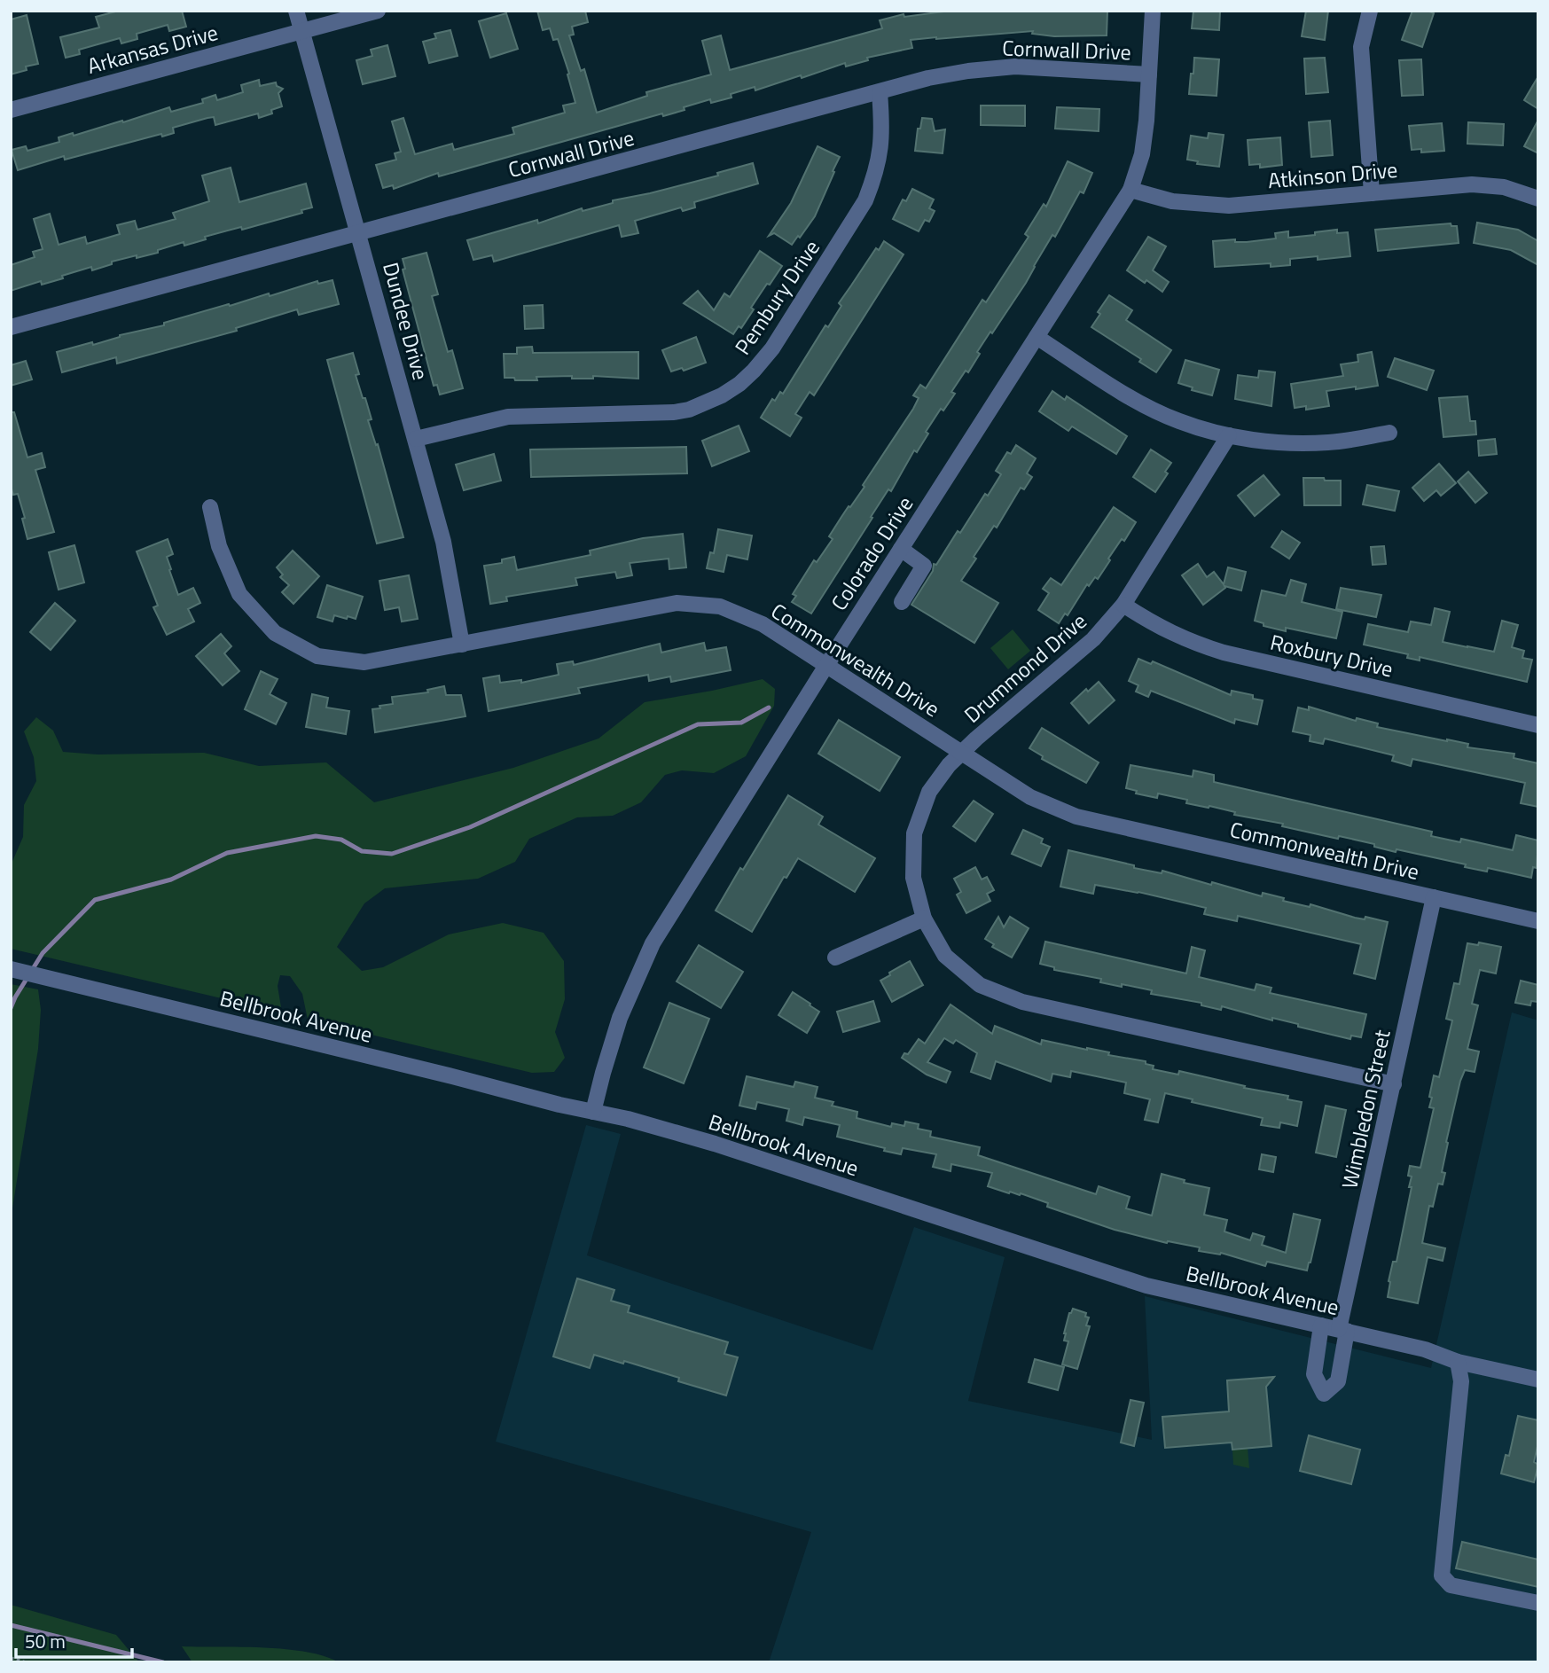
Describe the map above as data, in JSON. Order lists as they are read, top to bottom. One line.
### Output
{"streets":{"street":["Arkansas Drive","Cornwall Drive","Atkinson Drive","Pembury Drive","Dundee Drive","Colorado Drive","Roxbury Drive","Commonwealth Drive","Drummond Drive","Bellbrook Avenue","Wimbledon Street"]},"crossings":[["Arkansas Drive","Dundee Drive"],["Cornwall Drive","Pembury Drive"],["Cornwall Drive","Dundee Drive"],["Cornwall Drive","Colorado Drive"],["Atkinson Drive","Colorado Drive"],["Pembury Drive","Dundee Drive"],["Dundee Drive","Commonwealth Drive"],["Colorado Drive","Commonwealth Drive"],["Colorado Drive","Bellbrook Avenue"],["Roxbury Drive","Drummond Drive"],["Commonwealth Drive","Drummond Drive"],["Commonwealth Drive","Wimbledon Street"],["Drummond Drive","Wimbledon Street"],["Bellbrook Avenue","Wimbledon Street"]],"scale_bar":"50 m"}
